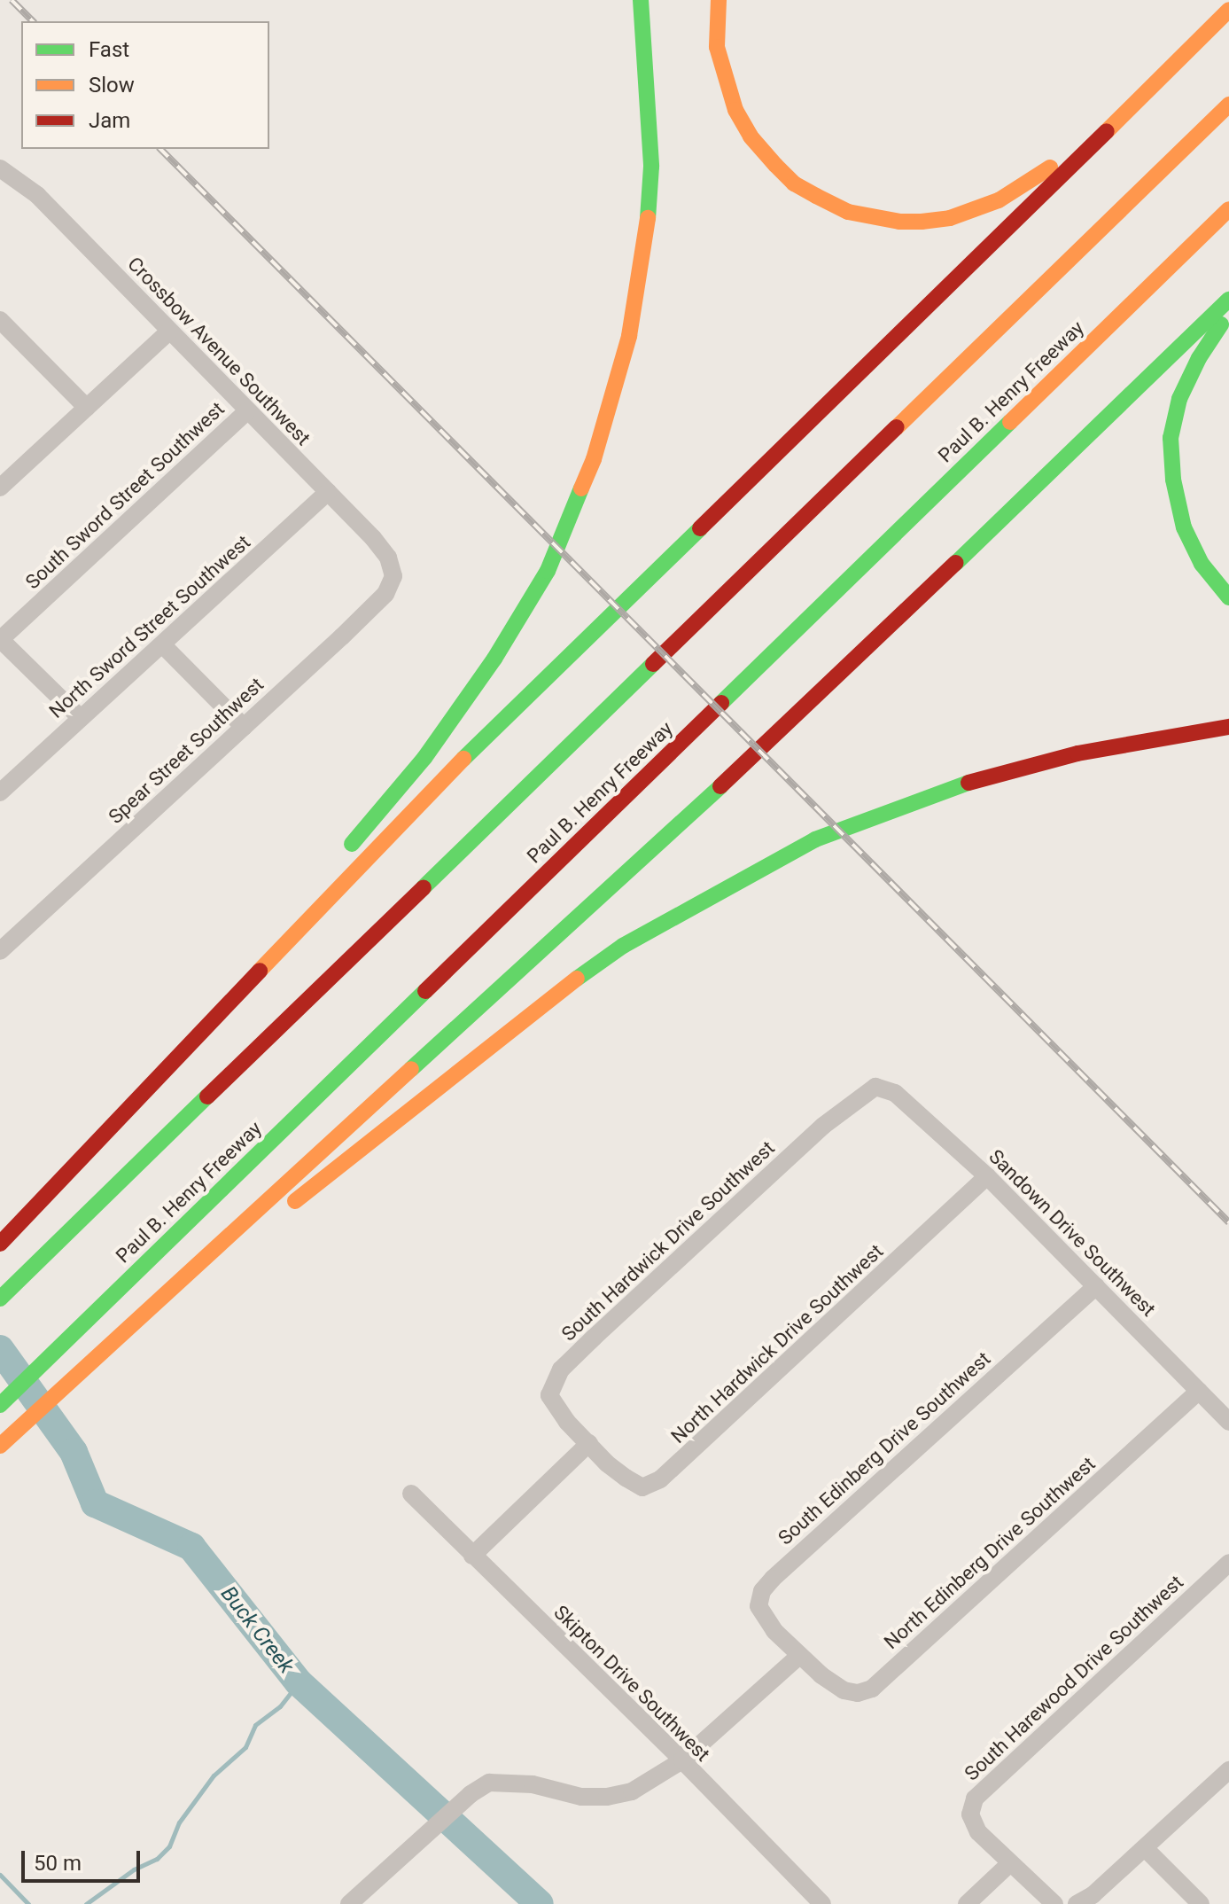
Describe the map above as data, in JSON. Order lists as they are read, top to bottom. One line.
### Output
{"streets":{"highway":["Paul B. Henry Freeway"],"street":["Crossbow Avenue Southwest","South Sword Street Southwest","North Sword Street Southwest","Spear Street Southwest","Sandown Drive Southwest","South Hardwick Drive Southwest","North Hardwick Drive Southwest","South Edinberg Drive Southwest","North Edinberg Drive Southwest","South Harewood Drive Southwest","Skipton Drive Southwest"]},"crossings":[["Crossbow Avenue Southwest","South Sword Street Southwest"],["Crossbow Avenue Southwest","North Sword Street Southwest"],["Crossbow Avenue Southwest","Spear Street Southwest"],["Sandown Drive Southwest","South Hardwick Drive Southwest"],["Sandown Drive Southwest","North Hardwick Drive Southwest"],["Sandown Drive Southwest","South Edinberg Drive Southwest"],["Sandown Drive Southwest","North Edinberg Drive Southwest"],["South Hardwick Drive Southwest","North Hardwick Drive Southwest"],["South Edinberg Drive Southwest","North Edinberg Drive Southwest"]],"water":["Buck Creek"],"legend":["Fast","Slow","Jam"],"scale_bar":"50 m"}
